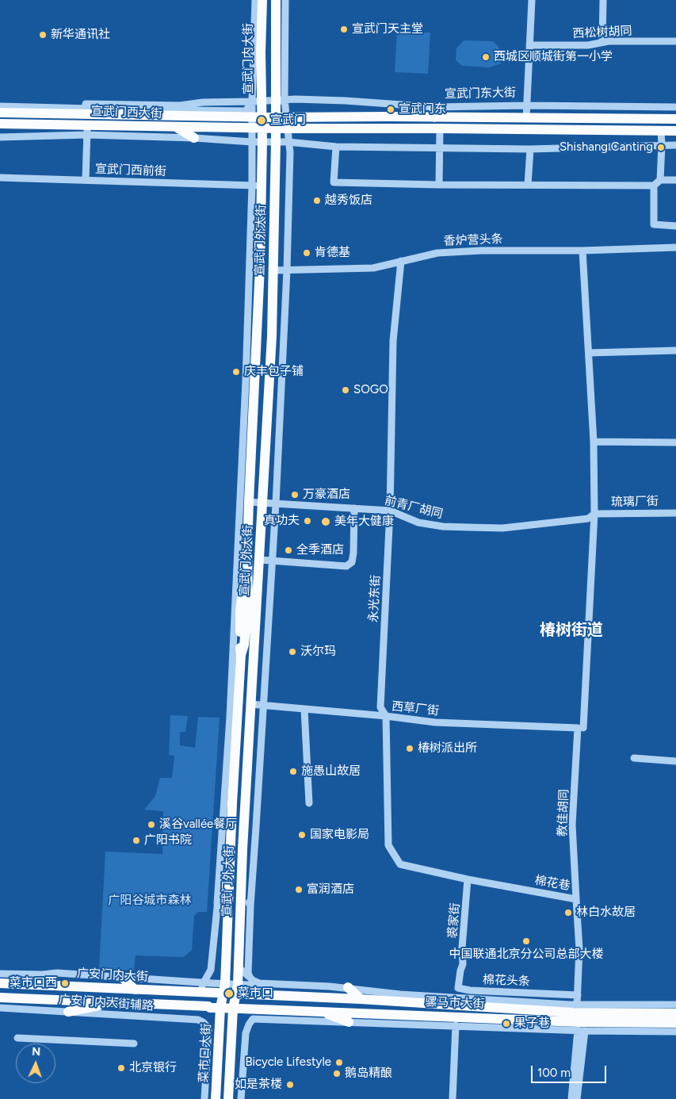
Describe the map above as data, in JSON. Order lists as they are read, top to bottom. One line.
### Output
{"streets":{"main road":["宣武门内大街","宣武门东大街","宣武门西大街","宣武门外大街","广安门内大街","骡马市大街","菜市口大街"],"street":["西松树胡同","宣武门西前街","香炉营头条","琉璃厂街","前青厂胡同","永光东街","西草厂街","教佳胡同","棉花巷","裘家街","棉花头条","广安门内大街辅路"]},"crossings":[["宣武门内大街","宣武门东大街"],["宣武门内大街","宣武门西大街"],["宣武门内大街","宣武门外大街"],["宣武门东大街","宣武门西大街"],["宣武门东大街","宣武门外大街"],["宣武门西大街","宣武门外大街"],["宣武门西前街","宣武门外大街"],["宣武门外大街","香炉营头条"],["宣武门外大街","前青厂胡同"],["宣武门外大街","西草厂街"],["宣武门外大街","广安门内大街"],["宣武门外大街","骡马市大街"],["宣武门外大街","菜市口大街"],["香炉营头条","永光东街"],["香炉营头条","教佳胡同"],["琉璃厂街","前青厂胡同"],["琉璃厂街","教佳胡同"],["前青厂胡同","永光东街"],["前青厂胡同","教佳胡同"],["永光东街","西草厂街"],["永光东街","棉花巷"],["永光东街","裘家街"],["西草厂街","教佳胡同"],["教佳胡同","棉花巷"],["棉花巷","裘家街"],["棉花巷","棉花头条"],["棉花巷","骡马市大街"],["裘家街","棉花头条"],["广安门内大街","骡马市大街"],["骡马市大街","菜市口大街"]],"districts":["椿树街道"],"parks":["广阳谷城市森林"],"places":["宣武门天主堂","新华通讯社","西城区顺城街第一小学","宣武门东","宣武门","Shishang Canting","越秀饭店","肯德基","庆丰包子铺","SOGO","万豪酒店","真功夫","美年大健康","全季酒店","沃尔玛","椿树派出所","施愚山故居","溪谷vallée餐厅","国家电影局","广阳书院","富润酒店","林白水故居","中国联通北京分公司总部大楼","菜市口西","菜市口","果子巷","Bicycle Lifestyle","北京银行","鹅岛精酿","如是茶楼"],"scale_bar":"100 m","north":"top"}
